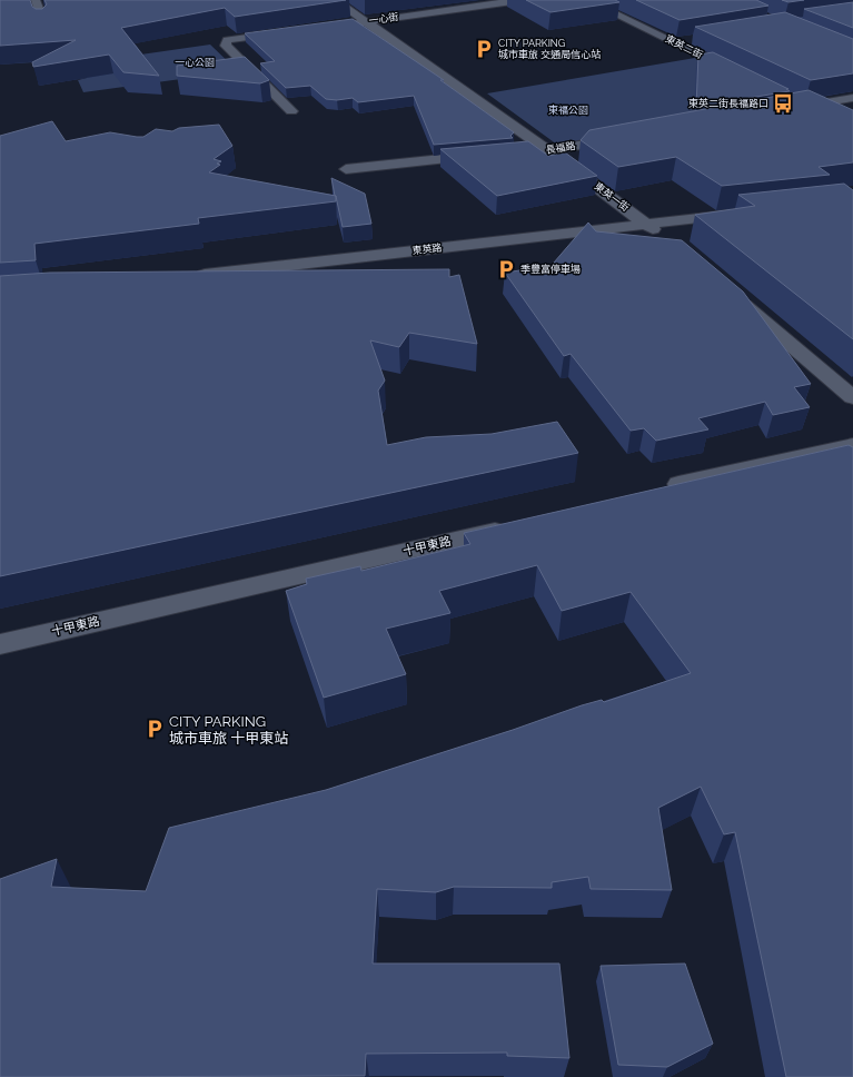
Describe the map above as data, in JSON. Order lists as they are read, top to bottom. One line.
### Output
{"streets":{"street":["一心街","東英二街","長福路","東英一街","東英路","十甲東路"]},"crossings":[["一心街","東英一街"],["長福路","東英一街"],["東英一街","東英路"]],"parks":["一心公園","東福公園"],"places":{"parking":["CITY PARKING 城市車旅 交通局信心站","季豐富停車場","CITY PARKING 城市車旅 十甲東站"],"bus stop":["東英二街長福路口"]}}
